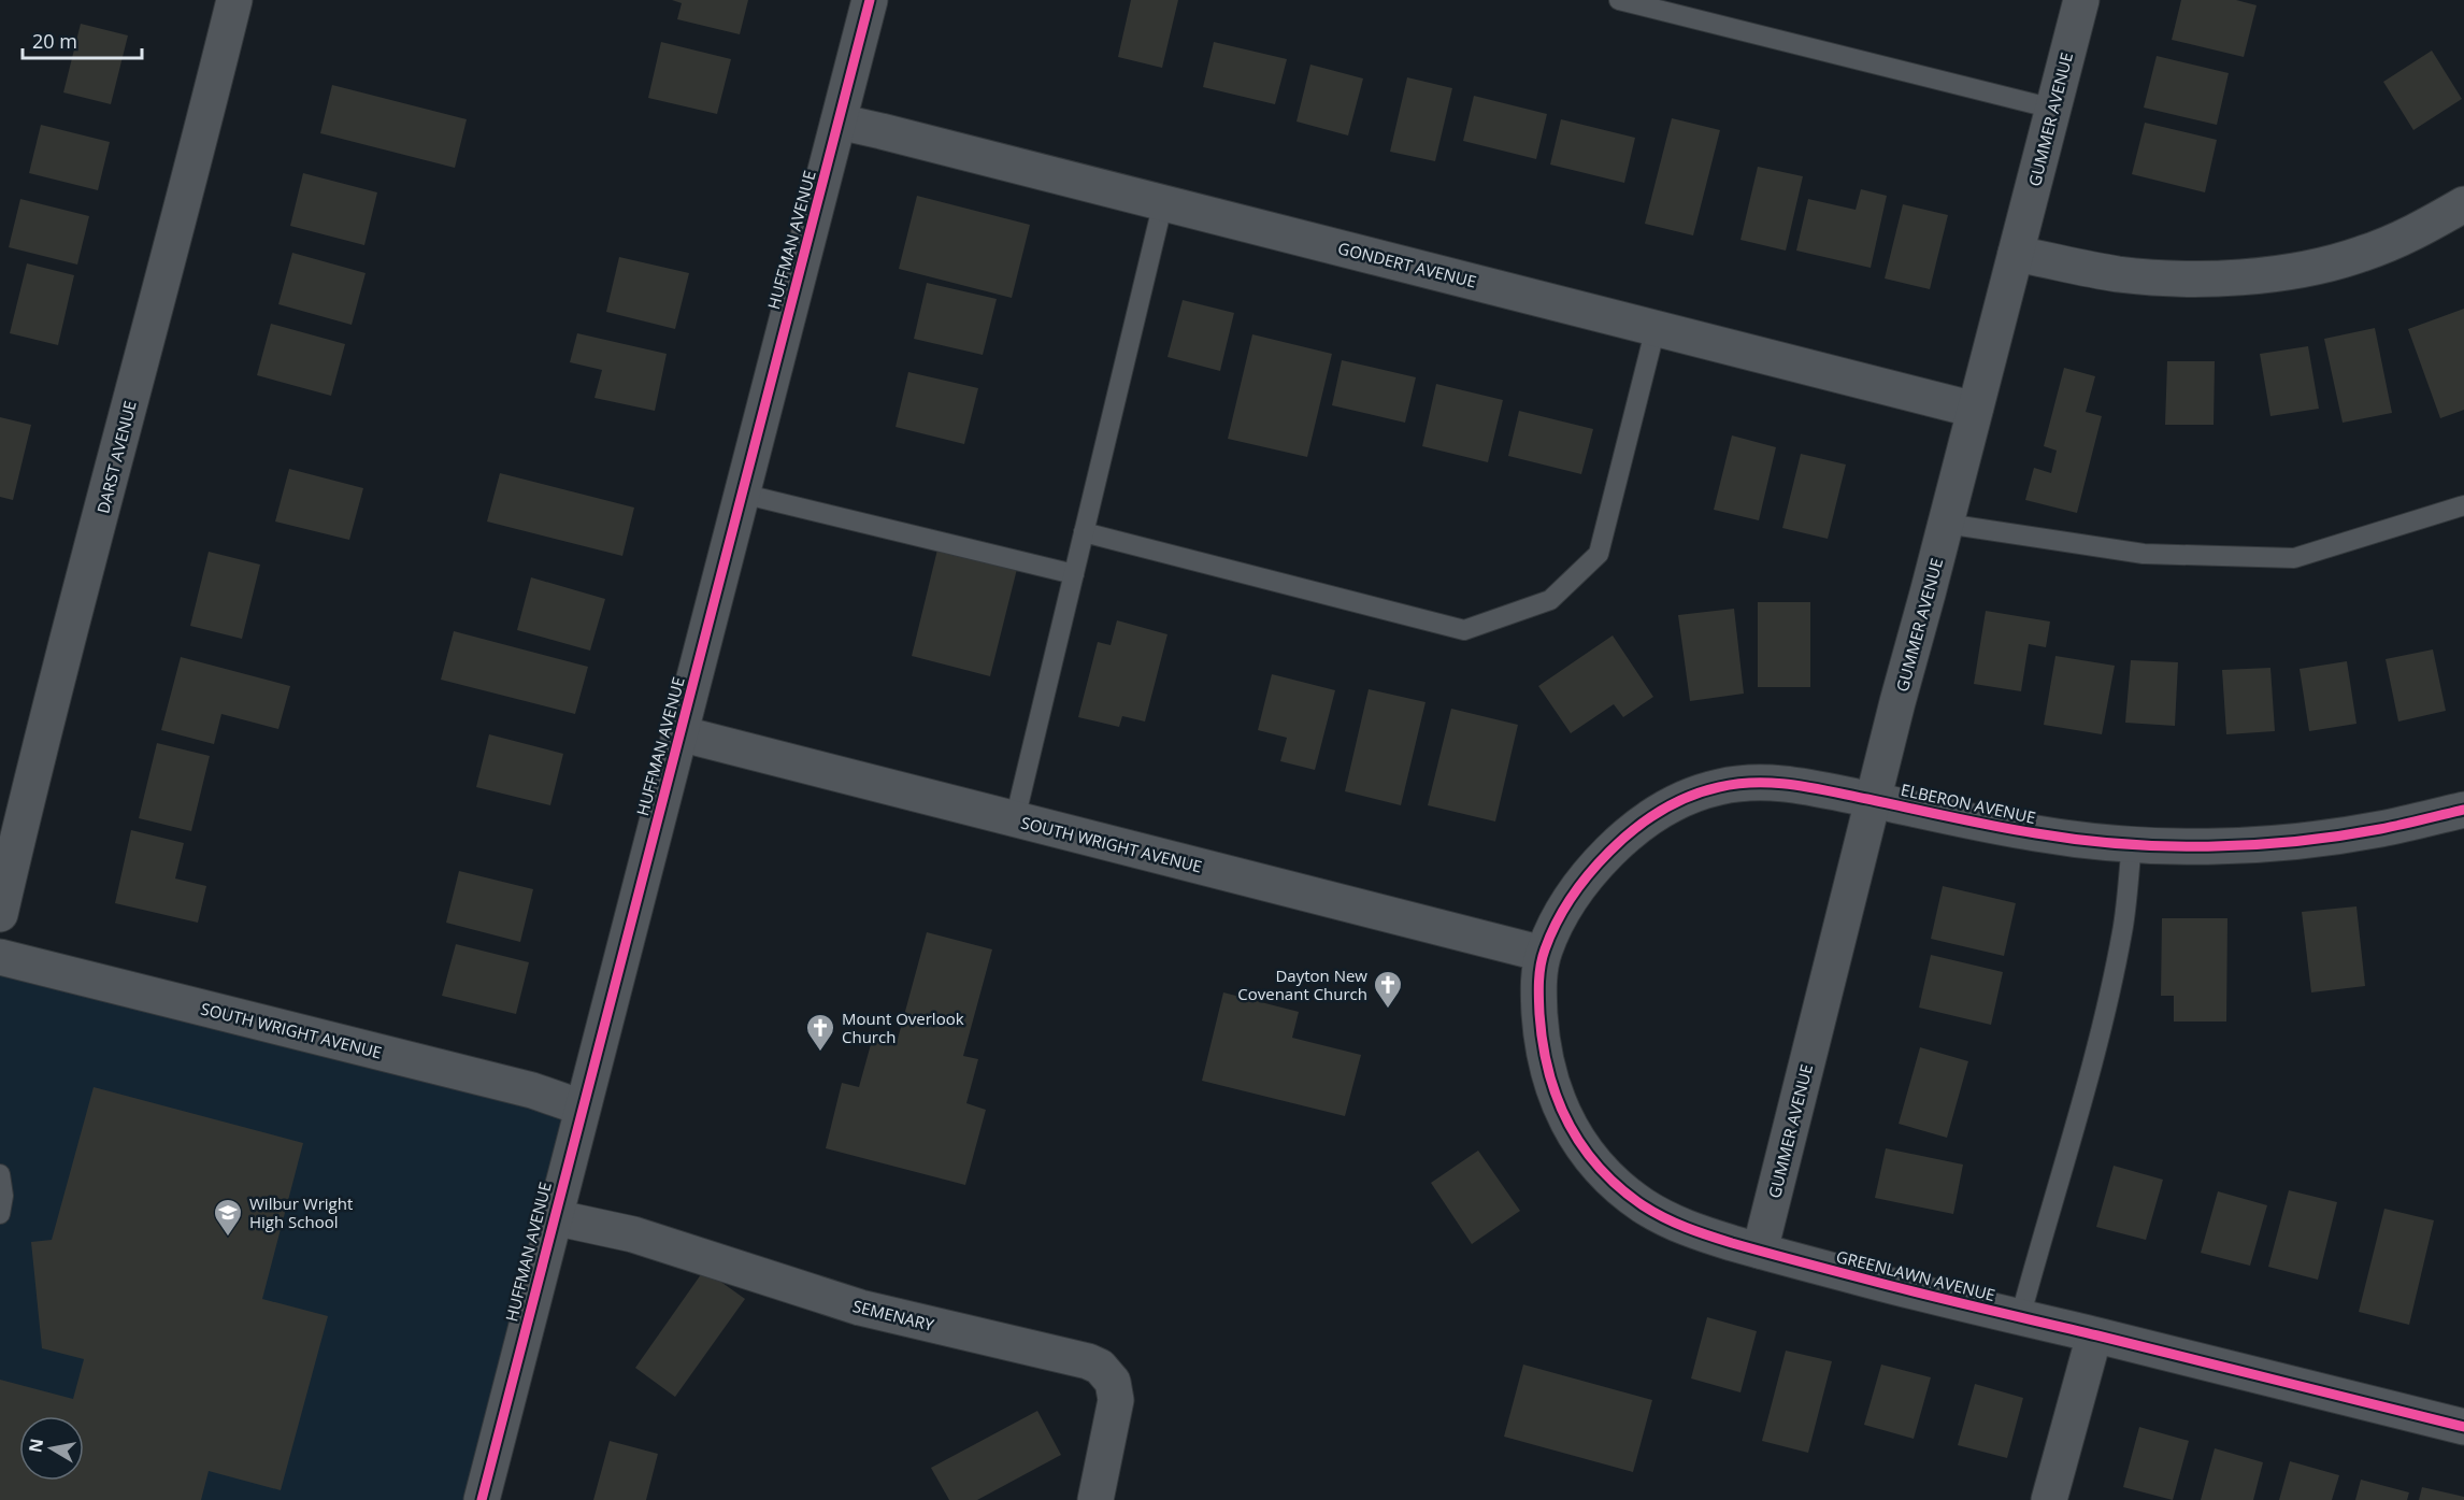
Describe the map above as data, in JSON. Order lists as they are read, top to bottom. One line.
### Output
{"streets":{"street":["GUMMER AVENUE","HUFFMAN AVENUE","GONDERT AVENUE","DARST AVENUE","ELBERON AVENUE","SOUTH WRIGHT AVENUE","GREENLAWN AVENUE","SEMENARY"]},"crossings":[["GUMMER AVENUE","GONDERT AVENUE"],["GUMMER AVENUE","ELBERON AVENUE"],["GUMMER AVENUE","GREENLAWN AVENUE"],["HUFFMAN AVENUE","GONDERT AVENUE"],["HUFFMAN AVENUE","SOUTH WRIGHT AVENUE"],["HUFFMAN AVENUE","SEMENARY"],["ELBERON AVENUE","SOUTH WRIGHT AVENUE"],["ELBERON AVENUE","GREENLAWN AVENUE"],["SOUTH WRIGHT AVENUE","GREENLAWN AVENUE"]],"places":{"church":["Dayton New Covenant Church","Mount Overlook Church"],"school or university":["Wilbur Wright High School"]},"scale_bar":"20 m","north":"left"}
